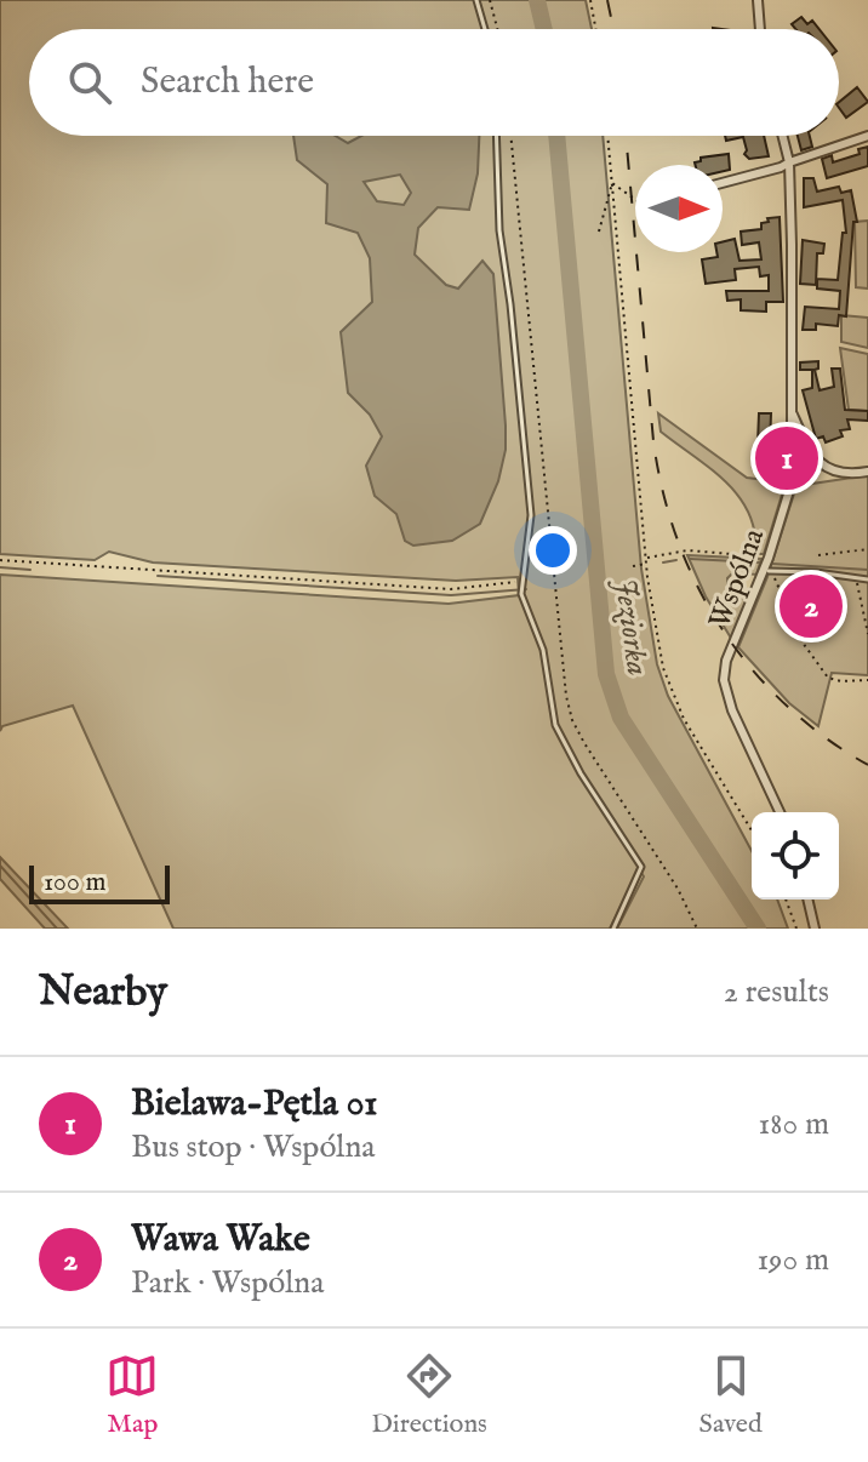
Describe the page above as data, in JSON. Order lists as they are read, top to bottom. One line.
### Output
{"streets":{"street":["Wspólna"]},"water":["Jeziorka"],"scale_bar":"100 m","north":"right","page":{"search":"Search here","pins":["1","2"],"scale":"100 m","heading":["Nearby","2 results"],"list":[{"mark":"1","name":"Bielawa-Pętla 01","note":"Bus stop · Wspólna","value":"180 m"},{"mark":"2","name":"Wawa Wake","note":"Park · Wspólna","value":"190 m"}],"nav":["Map","Directions","Saved"]}}
